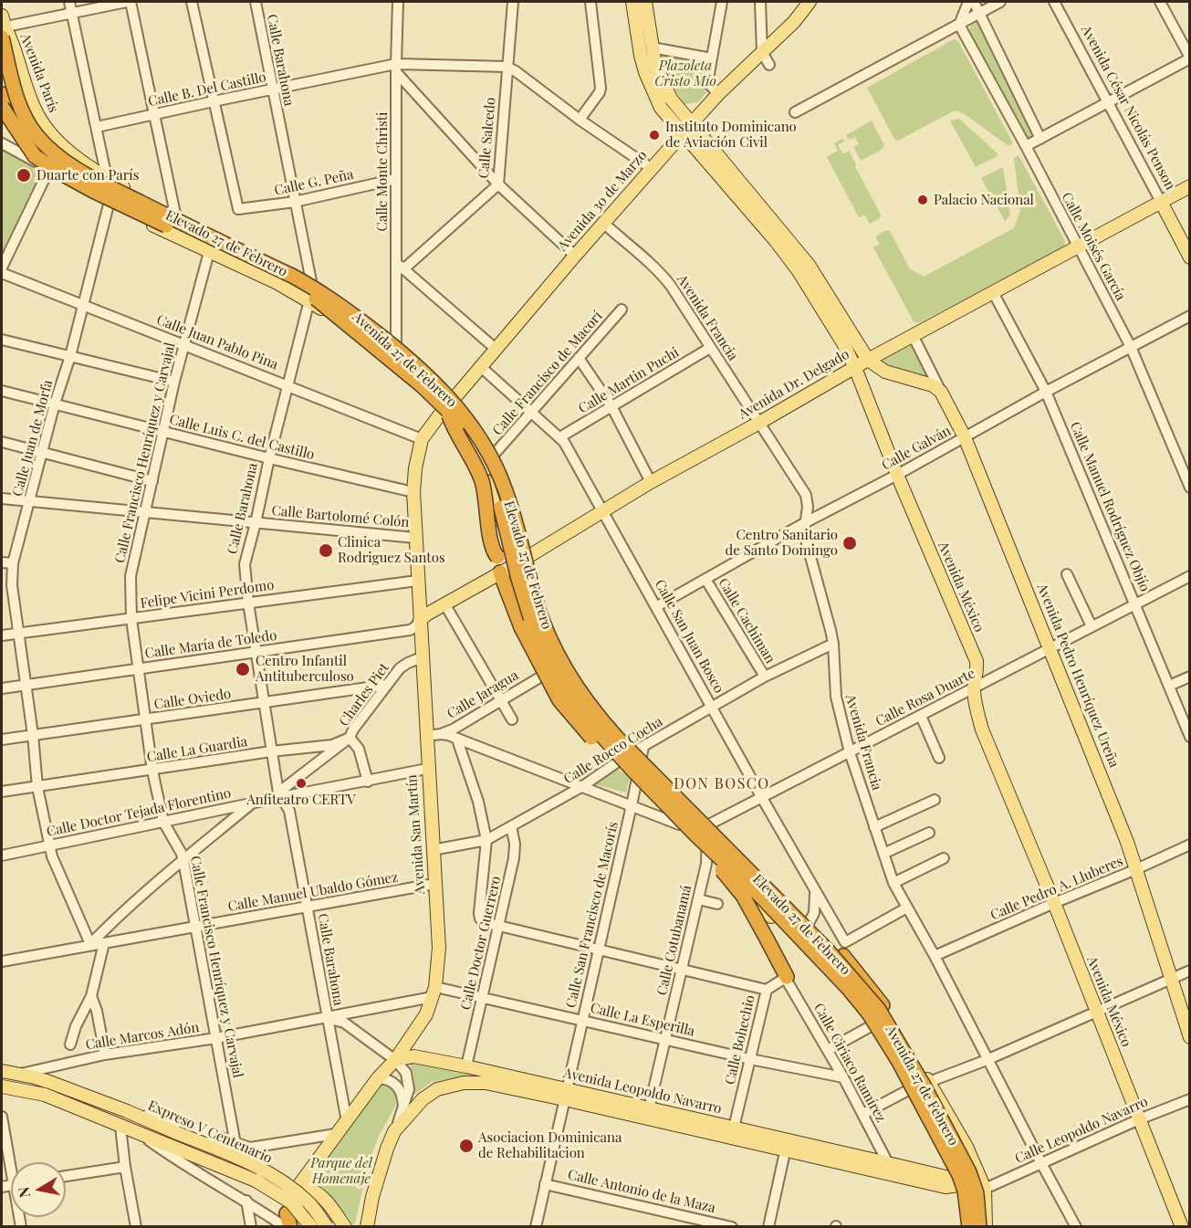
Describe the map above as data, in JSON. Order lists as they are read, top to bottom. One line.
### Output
{"streets":{"highway":["Elevado 27 de Febrero"],"main road":["Avenida París","Avenida César Nicolás Penson","Avenida 30 de Marzo","Avenida 27 de Febrero","Avenida Dr. Delgado","Avenida México","Avenida Pedro Henríquez Ureña","Avenida San Martín","Avenida Leopoldo Navarro","Expreso V Centenario"],"street":["Calle Barahona","Calle B. Del Castillo","Calle Salcedo","Calle Monte Christi","Calle G. Peña","Calle Moisés García","Avenida Francia","Calle Juan Pablo Pina","Calle Francisco de Macorí","Calle Martin Puchi","Calle Luis C. del Castillo","Calle Juan de Morfa","Calle Galván","Calle Francisco Henríquez y Carvajal","Calle Manuel Rodríguez Objío","Calle Bartolomé Colón","Felipe Vicini Perdomo","Calle Cachiman","Calle San Juan Bosco","Calle María de Toledo","Charles Piet","Calle Jaragua","Calle Rosa Duarte","Calle Oviedo","Calle La Guardia","Calle Rocco Cocha","Calle Doctor Tejada Florentino","Calle Pedro A. Lluberes","Calle Manuel Ubaldo Gómez","Calle San Francisco de Macorís","Calle Cotubanamá","Calle Doctor Guerrero","Calle La Esperilla","Calle Marcos Adón","Calle Bohechio","Calle Ciriaco Ramírez","Calle Leopoldo Navarro","Calle Antonio de la Maza"]},"crossings":[["Calle Barahona","Calle B. Del Castillo"],["Calle Barahona","Calle G. Peña"],["Calle Barahona","Calle Juan Pablo Pina"],["Calle Barahona","Avenida 27 de Febrero"],["Calle Barahona","Calle Luis C. del Castillo"],["Calle Barahona","Calle Bartolomé Colón"],["Calle Barahona","Felipe Vicini Perdomo"],["Calle Barahona","Calle María de Toledo"],["Calle Barahona","Charles Piet"],["Calle Barahona","Calle Oviedo"],["Calle Barahona","Calle La Guardia"],["Calle Barahona","Calle Doctor Tejada Florentino"],["Calle Barahona","Avenida San Martín"],["Calle Barahona","Calle Manuel Ubaldo Gómez"],["Calle Barahona","Calle Marcos Adón"],["Avenida París","Elevado 27 de Febrero"],["Avenida París","Avenida 27 de Febrero"],["Avenida París","Calle Juan de Morfa"],["Calle B. Del Castillo","Calle Salcedo"],["Calle B. Del Castillo","Calle Monte Christi"],["Calle B. Del Castillo","Calle G. Peña"],["Calle B. Del Castillo","Calle Juan de Morfa"],["Avenida César Nicolás Penson","Avenida Dr. Delgado"],["Calle Salcedo","Calle Monte Christi"],["Calle Monte Christi","Calle G. Peña"],["Calle Monte Christi","Avenida 27 de Febrero"],["Avenida 30 de Marzo","Elevado 27 de Febrero"],["Avenida 30 de Marzo","Avenida Francia"],["Avenida 30 de Marzo","Avenida 27 de Febrero"],["Avenida 30 de Marzo","Avenida México"],["Avenida 30 de Marzo","Calle San Juan Bosco"],["Avenida 30 de Marzo","Avenida San Martín"],["Elevado 27 de Febrero","Avenida 27 de Febrero"],["Elevado 27 de Febrero","Avenida San Martín"],["Elevado 27 de Febrero","Calle San Francisco de Macorís"],["Calle Moisés García","Avenida Dr. Delgado"],["Calle Moisés García","Calle Galván"],["Avenida Francia","Calle Martin Puchi"],["Avenida Francia","Avenida Dr. Delgado"],["Avenida Francia","Calle Galván"],["Avenida Francia","Calle Rosa Duarte"],["Avenida Francia","Calle Rocco Cocha"],["Avenida Francia","Calle Pedro A. Lluberes"],["Avenida Francia","Calle Leopoldo Navarro"],["Calle Juan Pablo Pina","Calle Juan de Morfa"],["Calle Juan Pablo Pina","Calle Francisco Henríquez y Carvajal"],["Calle Juan Pablo Pina","Avenida San Martín"],["Avenida 27 de Febrero","Calle Francisco de Macorí"],["Avenida 27 de Febrero","Avenida Dr. Delgado"],["Avenida 27 de Febrero","Calle Juan de Morfa"],["Avenida 27 de Febrero","Calle Francisco Henríquez y Carvajal"],["Avenida 27 de Febrero","Calle Jaragua"],["Avenida 27 de Febrero","Calle Rosa Duarte"],["Avenida 27 de Febrero","Calle Rocco Cocha"],["Avenida 27 de Febrero","Avenida San Martín"],["Avenida 27 de Febrero","Calle San Francisco de Macorís"],["Avenida 27 de Febrero","Calle Cotubanamá"],["Avenida 27 de Febrero","Calle Ciriaco Ramírez"],["Avenida 27 de Febrero","Avenida Leopoldo Navarro"],["Avenida 27 de Febrero","Calle Leopoldo Navarro"],["Calle Francisco de Macorí","Calle San Juan Bosco"],["Calle Martin Puchi","Calle San Juan Bosco"],["Avenida Dr. Delgado","Calle Manuel Rodríguez Objío"],["Avenida Dr. Delgado","Avenida México"],["Avenida Dr. Delgado","Calle San Juan Bosco"],["Avenida Dr. Delgado","Calle María de Toledo"],["Avenida Dr. Delgado","Avenida Pedro Henríquez Ureña"],["Avenida Dr. Delgado","Avenida San Martín"],["Calle Luis C. del Castillo","Calle Juan de Morfa"],["Calle Luis C. del Castillo","Calle Francisco Henríquez y Carvajal"],["Calle Luis C. del Castillo","Avenida San Martín"],["Calle Juan de Morfa","Calle Bartolomé Colón"],["Calle Juan de Morfa","Felipe Vicini Perdomo"],["Calle Juan de Morfa","Calle María de Toledo"],["Calle Juan de Morfa","Calle Oviedo"],["Calle Juan de Morfa","Calle La Guardia"],["Calle Juan de Morfa","Calle Doctor Tejada Florentino"],["Calle Juan de Morfa","Calle Manuel Ubaldo Gómez"],["Calle Galván","Calle Manuel Rodríguez Objío"],["Calle Galván","Avenida México"],["Calle Galván","Calle Cachiman"],["Calle Galván","Calle San Juan Bosco"],["Calle Galván","Avenida Pedro Henríquez Ureña"],["Calle Francisco Henríquez y Carvajal","Calle Bartolomé Colón"],["Calle Francisco Henríquez y Carvajal","Felipe Vicini Perdomo"],["Calle Francisco Henríquez y Carvajal","Calle María de Toledo"],["Calle Francisco Henríquez y Carvajal","Calle Oviedo"],["Calle Francisco Henríquez y Carvajal","Calle La Guardia"],["Calle Francisco Henríquez y Carvajal","Calle Doctor Tejada Florentino"],["Calle Francisco Henríquez y Carvajal","Calle Manuel Ubaldo Gómez"],["Calle Francisco Henríquez y Carvajal","Calle Marcos Adón"],["Calle Francisco Henríquez y Carvajal","Expreso V Centenario"],["Calle Manuel Rodríguez Objío","Calle Rosa Duarte"],["Calle Bartolomé Colón","Avenida San Martín"],["Avenida México","Avenida Pedro Henríquez Ureña"],["Avenida México","Calle Rosa Duarte"],["Avenida México","Calle Pedro A. Lluberes"],["Avenida México","Calle Leopoldo Navarro"],["Felipe Vicini Perdomo","Avenida San Martín"],["Calle Cachiman","Calle Rocco Cocha"],["Calle San Juan Bosco","Calle Rosa Duarte"],["Calle San Juan Bosco","Calle Rocco Cocha"],["Calle María de Toledo","Avenida San Martín"],["Avenida Pedro Henríquez Ureña","Calle Rosa Duarte"],["Avenida Pedro Henríquez Ureña","Calle Pedro A. Lluberes"],["Charles Piet","Calle Oviedo"],["Charles Piet","Calle La Guardia"],["Charles Piet","Calle Doctor Tejada Florentino"],["Charles Piet","Avenida San Martín"],["Calle Jaragua","Avenida San Martín"],["Calle Rocco Cocha","Avenida San Martín"],["Calle Rocco Cocha","Calle San Francisco de Macorís"],["Calle Rocco Cocha","Calle Doctor Guerrero"],["Avenida San Martín","Calle Manuel Ubaldo Gómez"],["Avenida San Martín","Calle La Esperilla"],["Avenida San Martín","Calle Marcos Adón"],["Avenida San Martín","Avenida Leopoldo Navarro"],["Avenida San Martín","Expreso V Centenario"],["Calle San Francisco de Macorís","Calle La Esperilla"],["Calle San Francisco de Macorís","Avenida Leopoldo Navarro"],["Calle San Francisco de Macorís","Calle Antonio de la Maza"],["Calle Cotubanamá","Calle La Esperilla"],["Calle Cotubanamá","Avenida Leopoldo Navarro"],["Calle Doctor Guerrero","Calle La Esperilla"],["Calle Doctor Guerrero","Avenida Leopoldo Navarro"],["Calle La Esperilla","Calle Marcos Adón"],["Calle La Esperilla","Calle Bohechio"],["Calle La Esperilla","Calle Ciriaco Ramírez"],["Calle Marcos Adón","Expreso V Centenario"],["Calle Bohechio","Avenida Leopoldo Navarro"],["Calle Ciriaco Ramírez","Avenida Leopoldo Navarro"],["Avenida Leopoldo Navarro","Calle Leopoldo Navarro"]],"districts":["DON BOSCO"],"parks":["Plazoleta Cristo Mío","Parque del Homenaje"],"places":["Instituto Dominicano de Aviación Civil","Duarte con París","Palacio Nacional","Centro Sanitario de Santo Domingo","Clinica Rodriguez Santos","Centro Infantil Antituberculoso","Anfiteatro CERTV","Asociacion Dominicana de Rehabilitacion"],"north":"left"}
